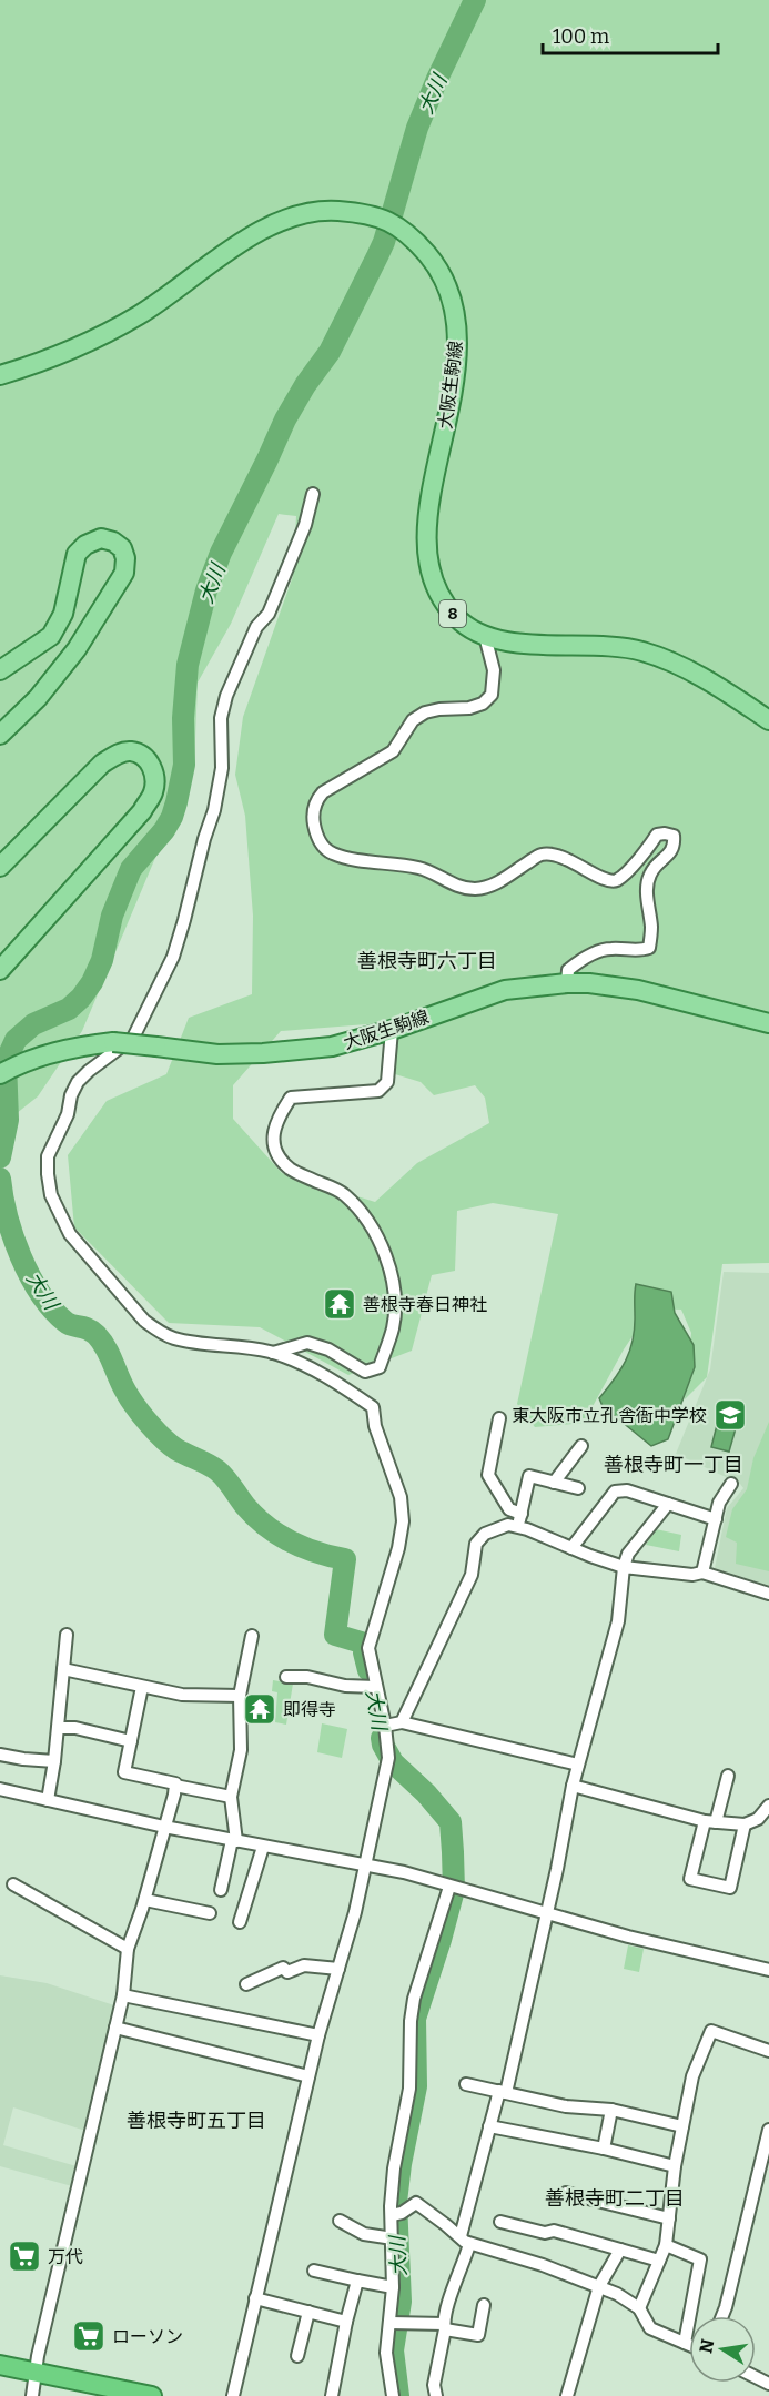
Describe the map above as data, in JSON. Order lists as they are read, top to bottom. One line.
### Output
{"streets":{"main road":["大阪生駒線","8"]},"districts":["善根寺町六丁目","善根寺町一丁目","善根寺町五丁目","善根寺町二丁目"],"water":["大川"],"places":{"temple":["善根寺春日神社","即得寺"],"school or university":["東大阪市立孔舎衙中学校"],"supermarket":["万代","ローソン"]},"scale_bar":"100 m","north":"left"}
